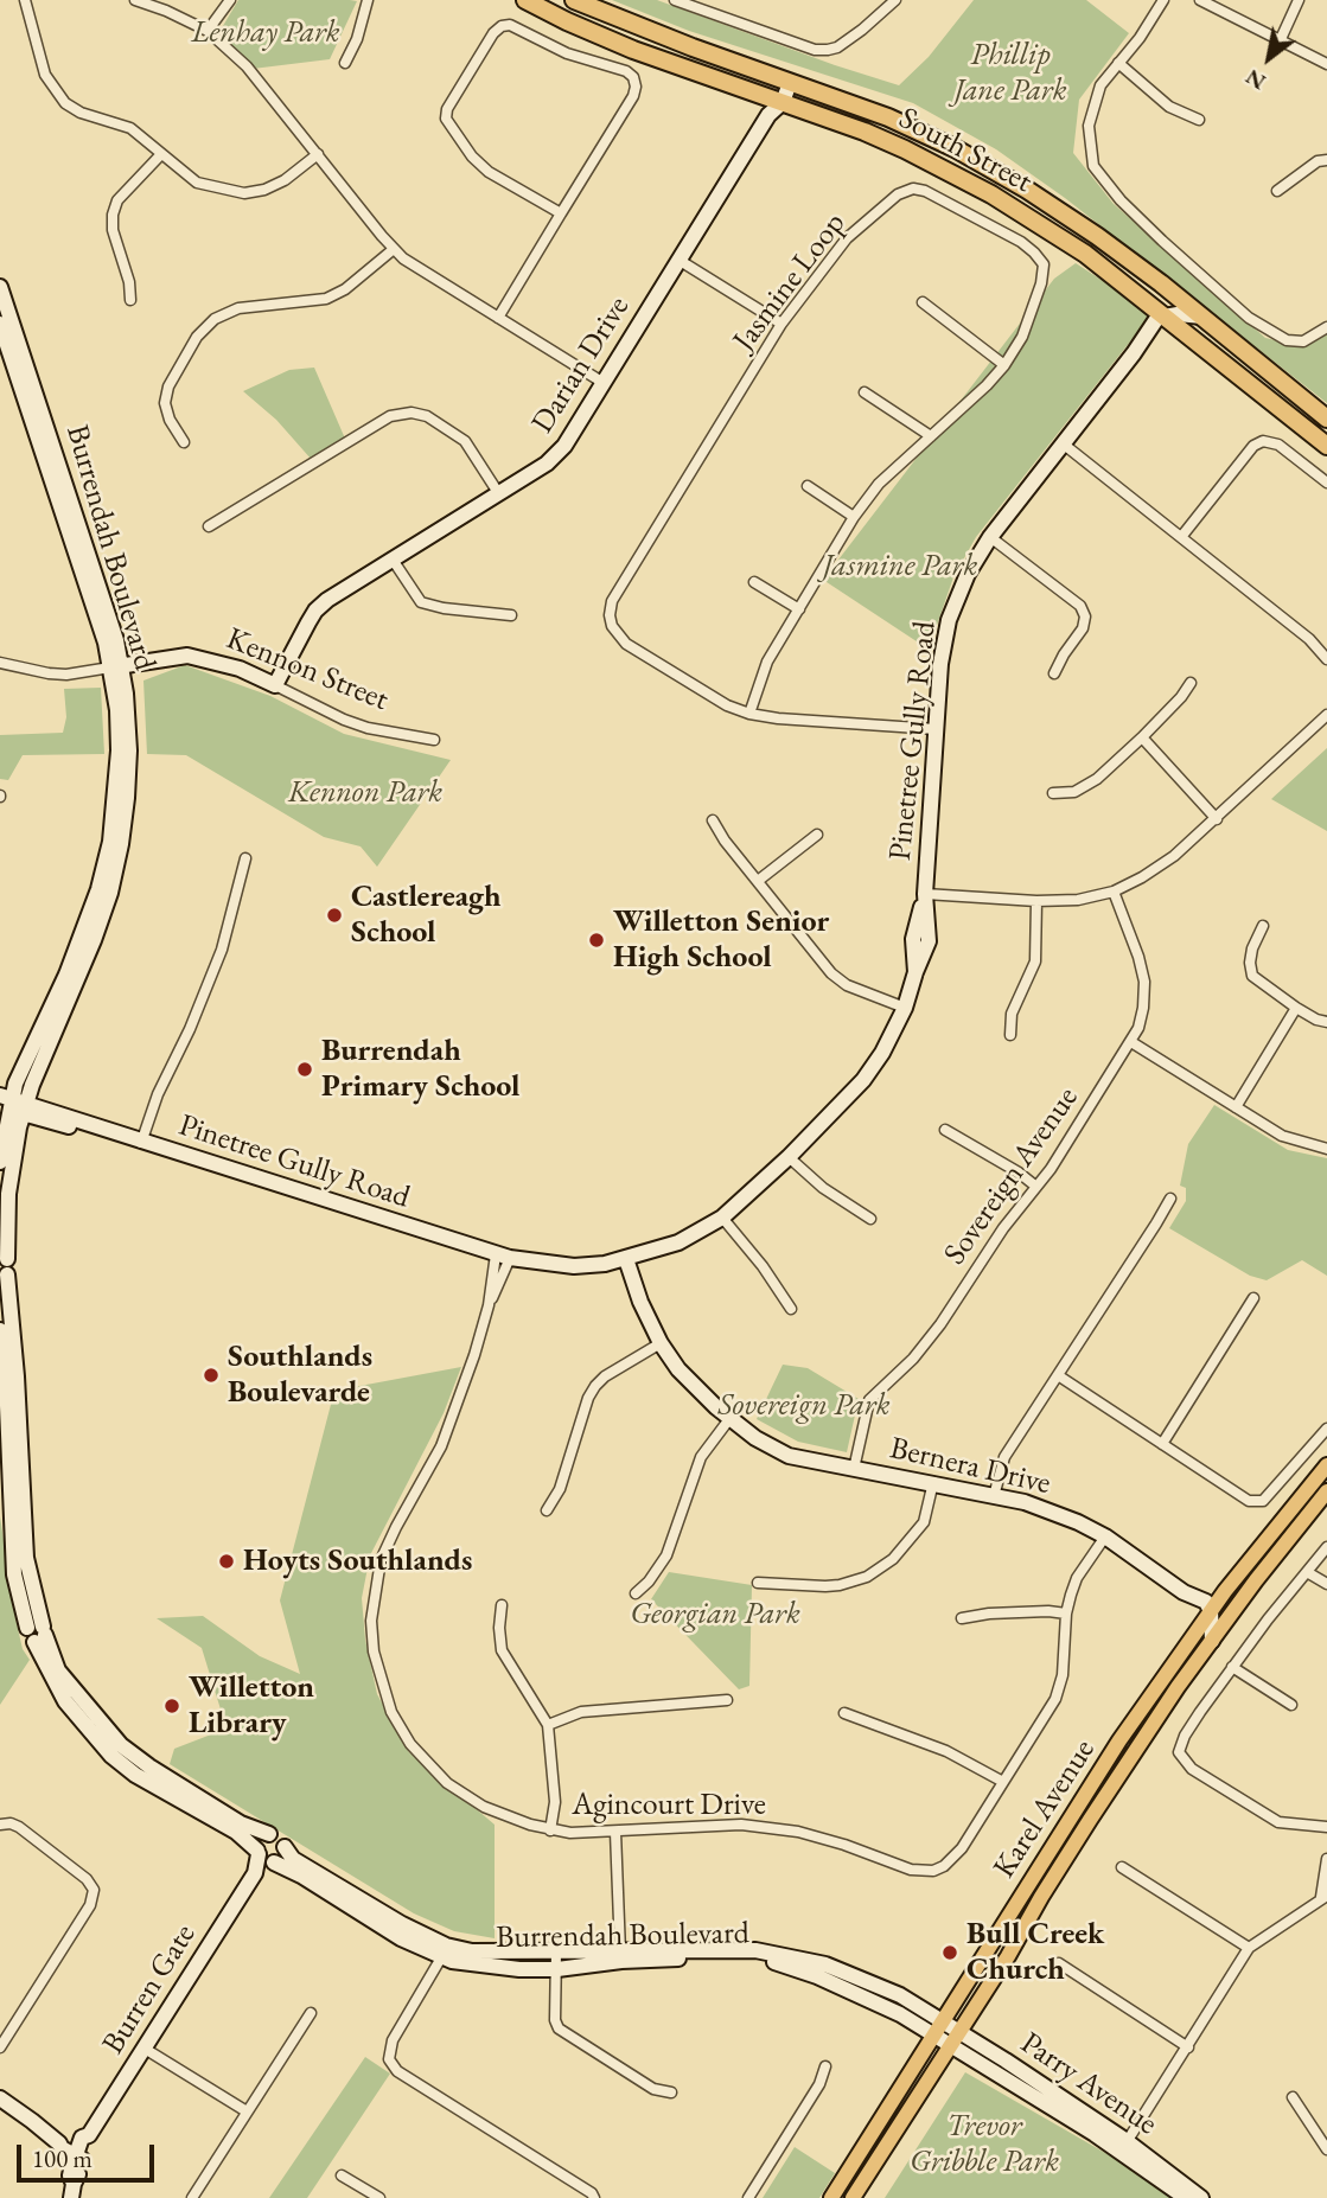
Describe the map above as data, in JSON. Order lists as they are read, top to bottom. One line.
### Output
{"streets":{"highway":["South Street"],"main road":["Darian Drive","Burrendah Boulevard","Kennon Street","Pinetree Gully Road","Bernera Drive","Karel Avenue","Burren Gate","Parry Avenue"],"street":["Jasmine Loop","Sovereign Avenue","Agincourt Drive"]},"crossings":[["South Street","Darian Drive"],["South Street","Pinetree Gully Road"],["Jasmine Loop","Pinetree Gully Road"],["Darian Drive","Kennon Street"],["Burrendah Boulevard","Kennon Street"],["Burrendah Boulevard","Pinetree Gully Road"],["Burrendah Boulevard","Karel Avenue"],["Burrendah Boulevard","Burren Gate"],["Burrendah Boulevard","Parry Avenue"],["Pinetree Gully Road","Bernera Drive"],["Pinetree Gully Road","Agincourt Drive"],["Sovereign Avenue","Bernera Drive"],["Bernera Drive","Agincourt Drive"],["Bernera Drive","Karel Avenue"],["Karel Avenue","Parry Avenue"]],"parks":["Lenhay Park","Phillip Jane Park","Jasmine Park","Kennon Park","Sovereign Park","Georgian Park","Trevor Gribble Park"],"places":["Castlereagh School","Willetton Senior High School","Burrendah Primary School","Southlands Boulevarde","Hoyts Southlands","Willetton Library","Bull Creek Church"],"scale_bar":"100 m","north":"bottom left"}
